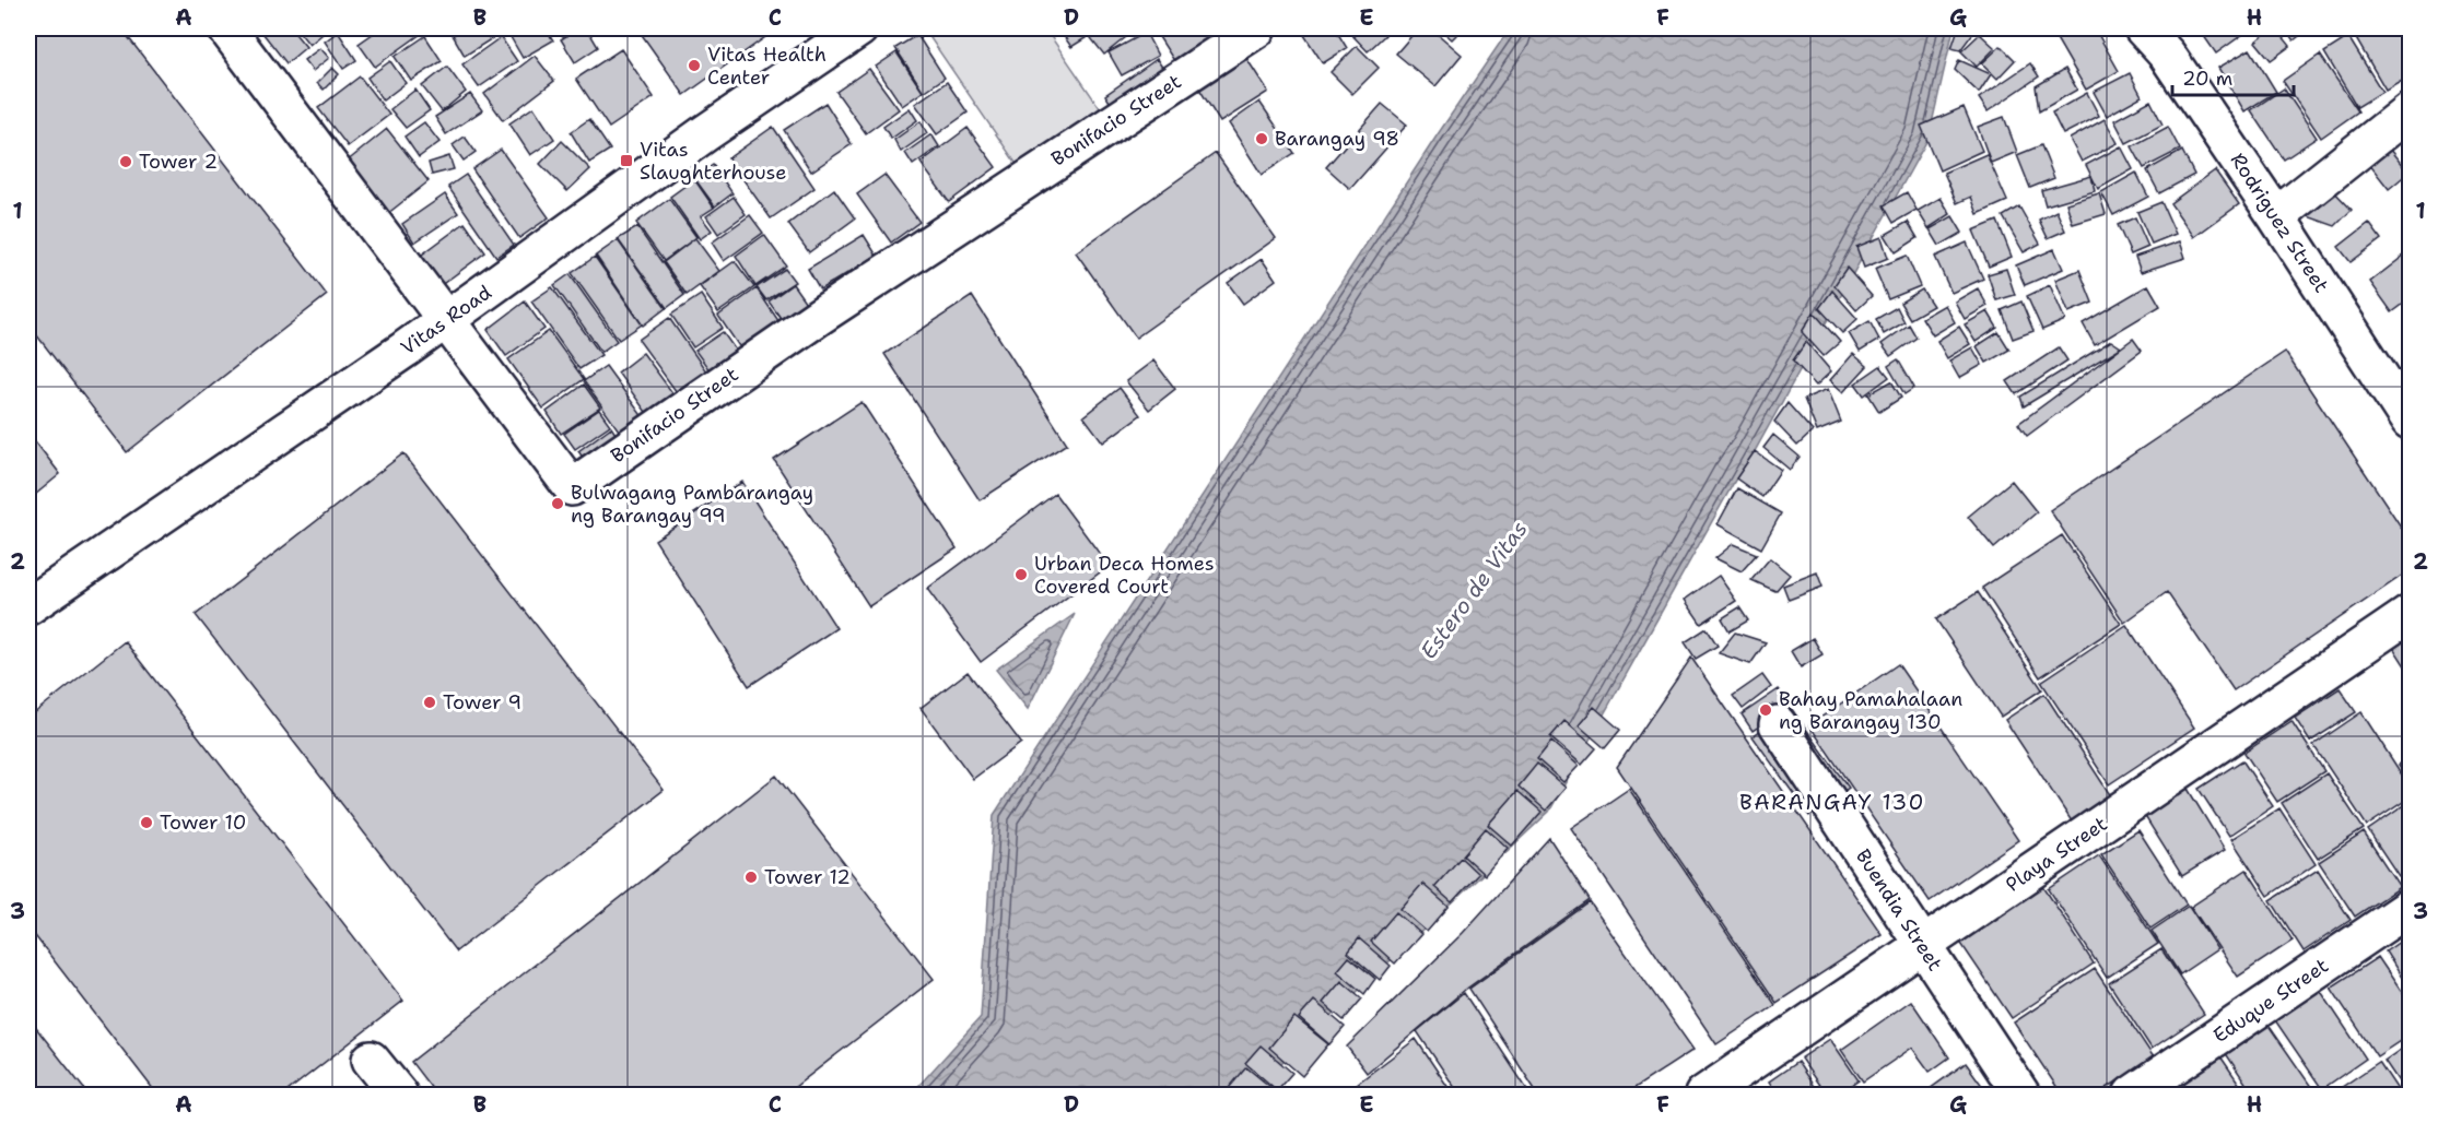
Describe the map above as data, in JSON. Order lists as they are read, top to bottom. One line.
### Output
{"streets":{"street":["Bonifacio Street","Rodriguez Street","Vitas Road","Playa Street","Buendia Street","Eduque Street"]},"crossings":[["Bonifacio Street","Vitas Road"],["Playa Street","Buendia Street"]],"districts":["BARANGAY 130"],"water":["Estero de Vitas"],"places":{"other":["Vitas Health Center","Barangay 98","Tower 2","Bulwagang Pambarangay ng Barangay 99","Urban Deca Homes Covered Court","Tower 9","Bahay Pamahalaan ng Barangay 130","Tower 10","Tower 12"],"transit":["Vitas Slaughterhouse"]},"scale_bar":"20 m","grid":{"columns":["A","B","C","D","E","F","G","H"],"rows":["1","2","3"]}}
